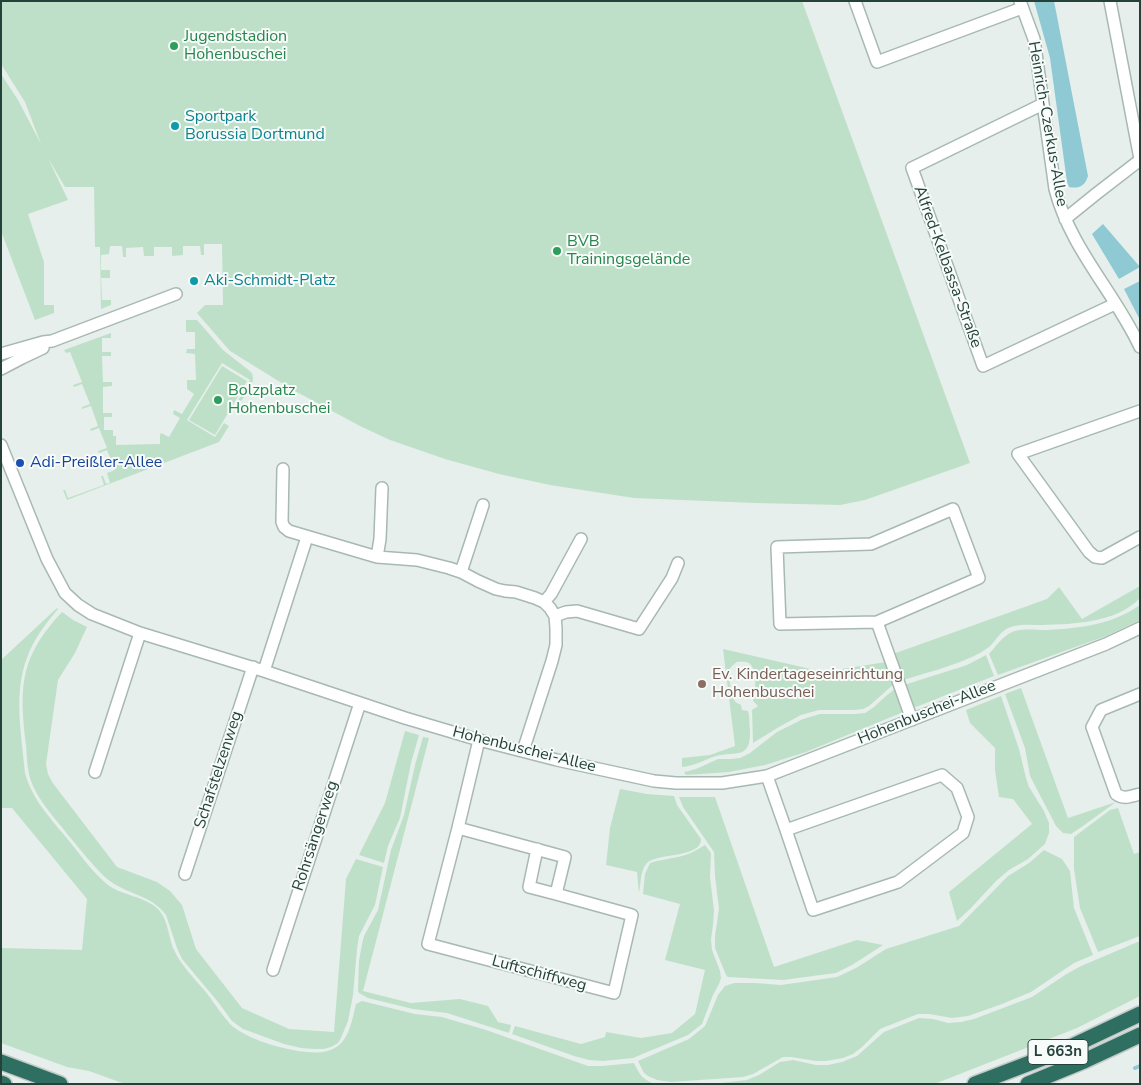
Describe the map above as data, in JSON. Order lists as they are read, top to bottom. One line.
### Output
{"streets":{"highway":["L 663n"],"street":["Heinrich-Czerkus-Allee","Alfred-Kelbassa-Straße","Hohenbuschei-Allee","Schafstelzenweg","Rohrsängerweg","Luftschiffweg"]},"crossings":[["Heinrich-Czerkus-Allee","Alfred-Kelbassa-Straße"],["Hohenbuschei-Allee","Schafstelzenweg"],["Hohenbuschei-Allee","Rohrsängerweg"],["Hohenbuschei-Allee","Luftschiffweg"]],"places":["Jugendstadion Hohenbuschei","Sportpark Borussia Dortmund","BVB Trainingsgelände","Aki-Schmidt-Platz","Bolzplatz Hohenbuschei","Adi-Preißler-Allee","Ev. Kindertageseinrichtung Hohenbuschei"]}
